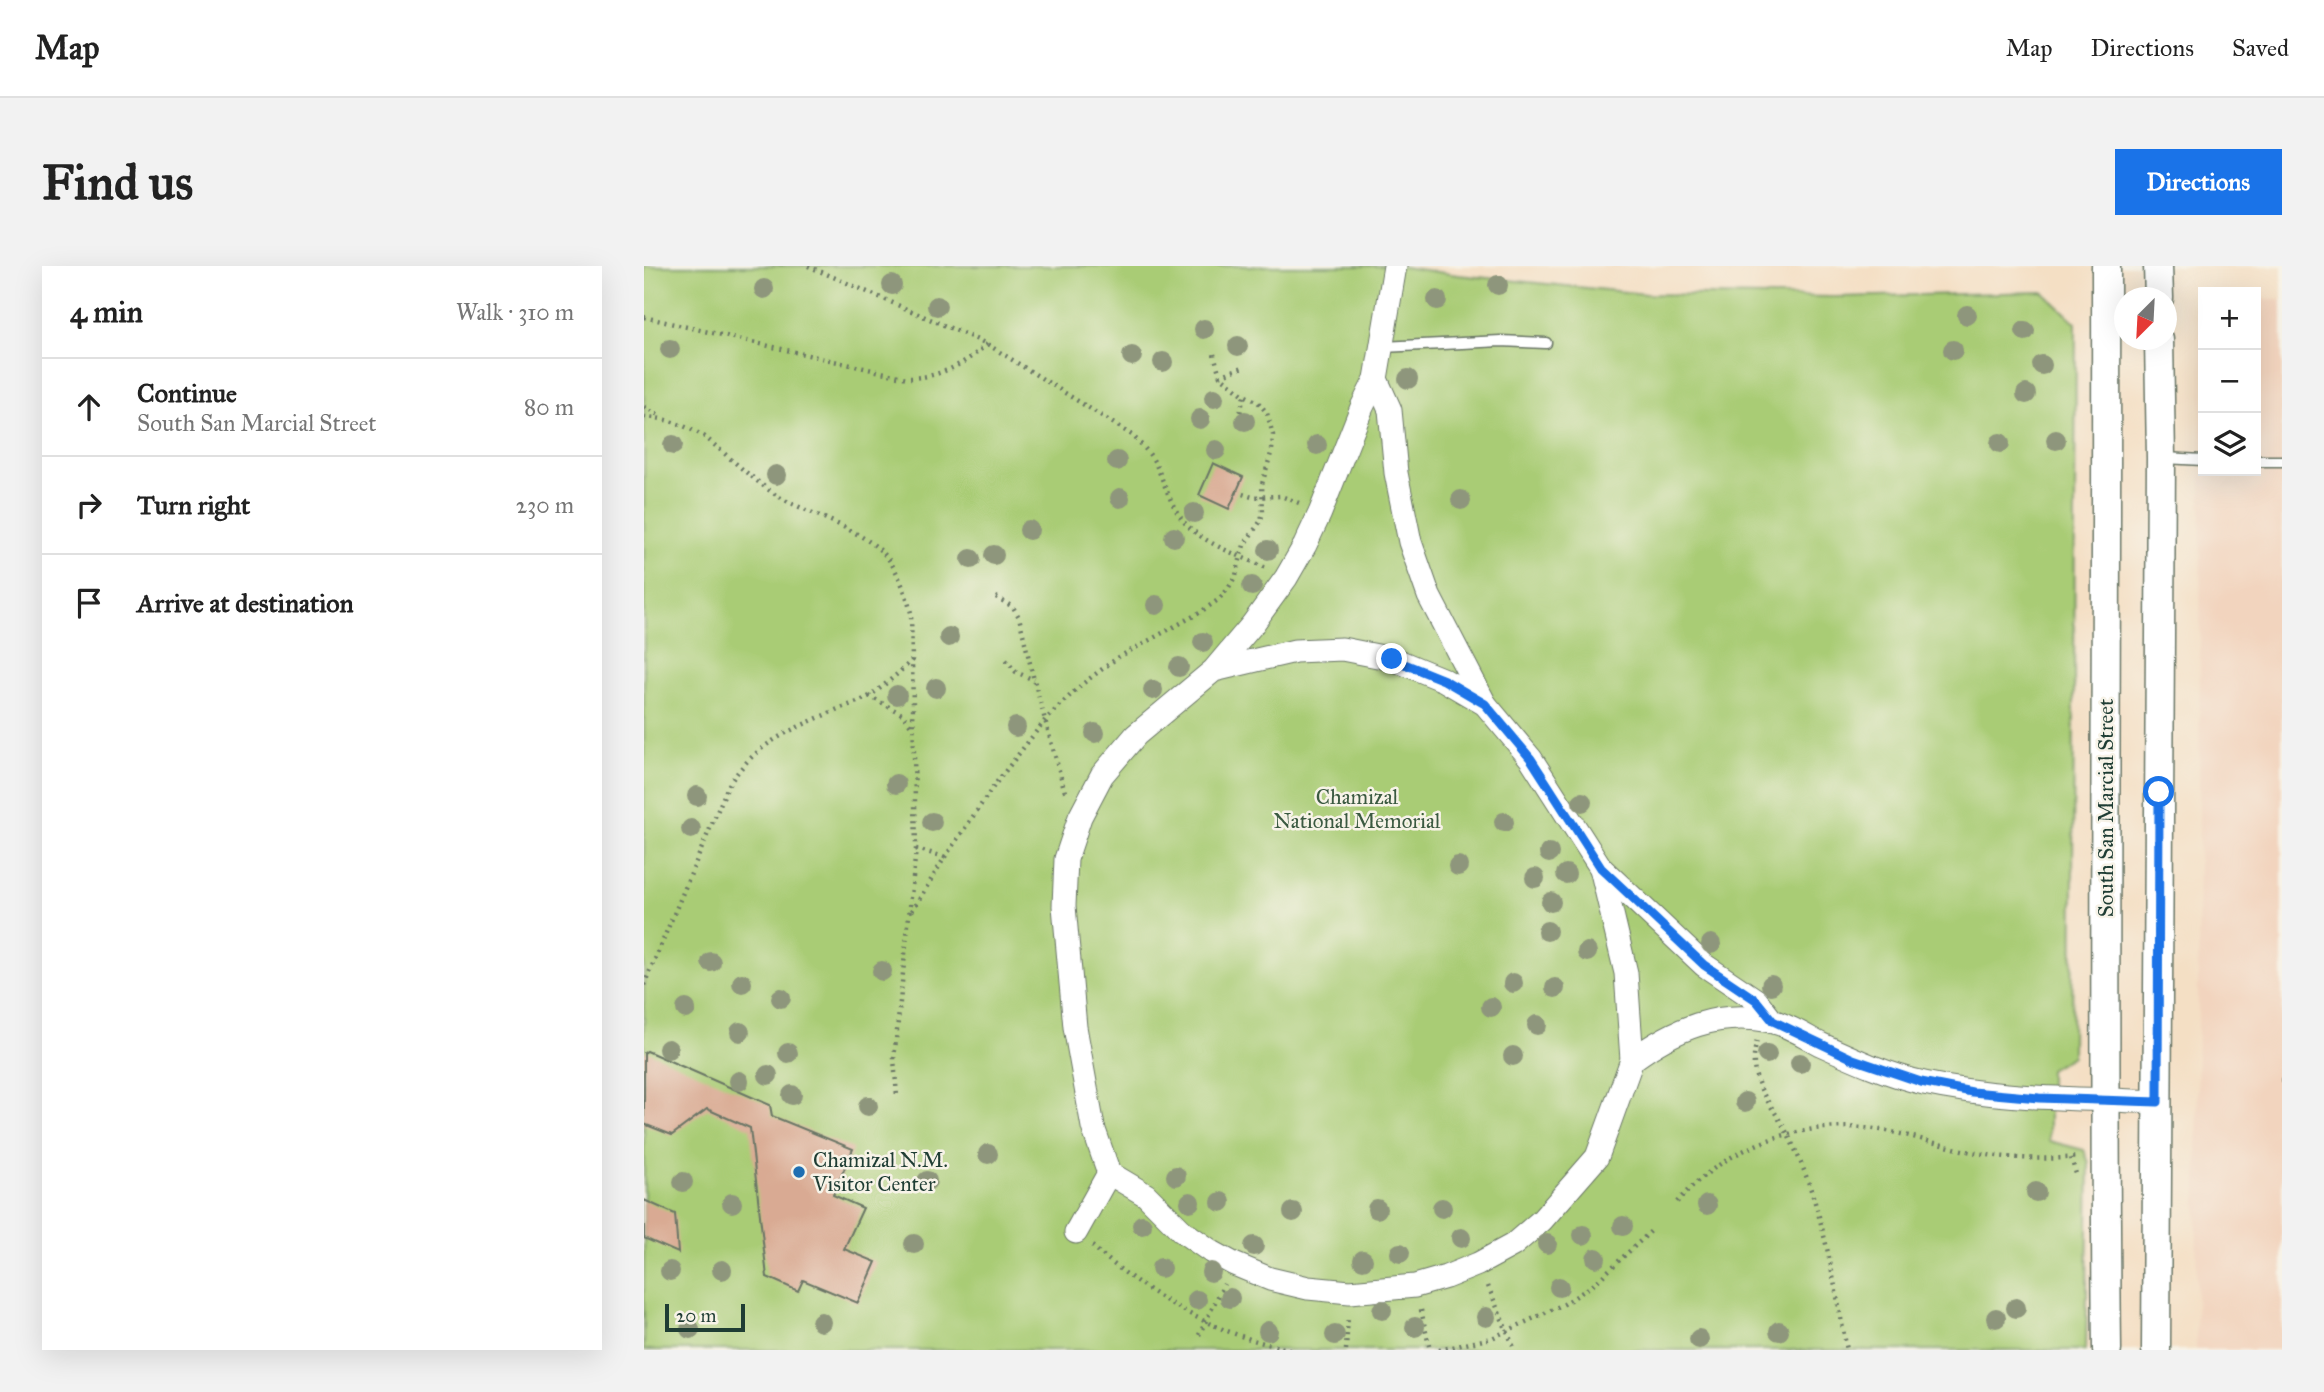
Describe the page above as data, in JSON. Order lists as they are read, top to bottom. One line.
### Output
{"streets":{"street":["South San Marcial Street"]},"parks":["Chamizal National Memorial"],"places":["Chamizal N.M. Visitor Center"],"scale_bar":"20 m","north":"bottom left","page":{"header":"Map","nav":["Map","Directions","Saved"],"buttons":"Directions","title":"Find us","heading":["4 min","Walk · 310 m"],"map_buttons":["+","−"],"list":[["Continue","South San Marcial Street","80 m"],["Turn right","230 m"],"Arrive at destination"],"scale":"20 m"}}
